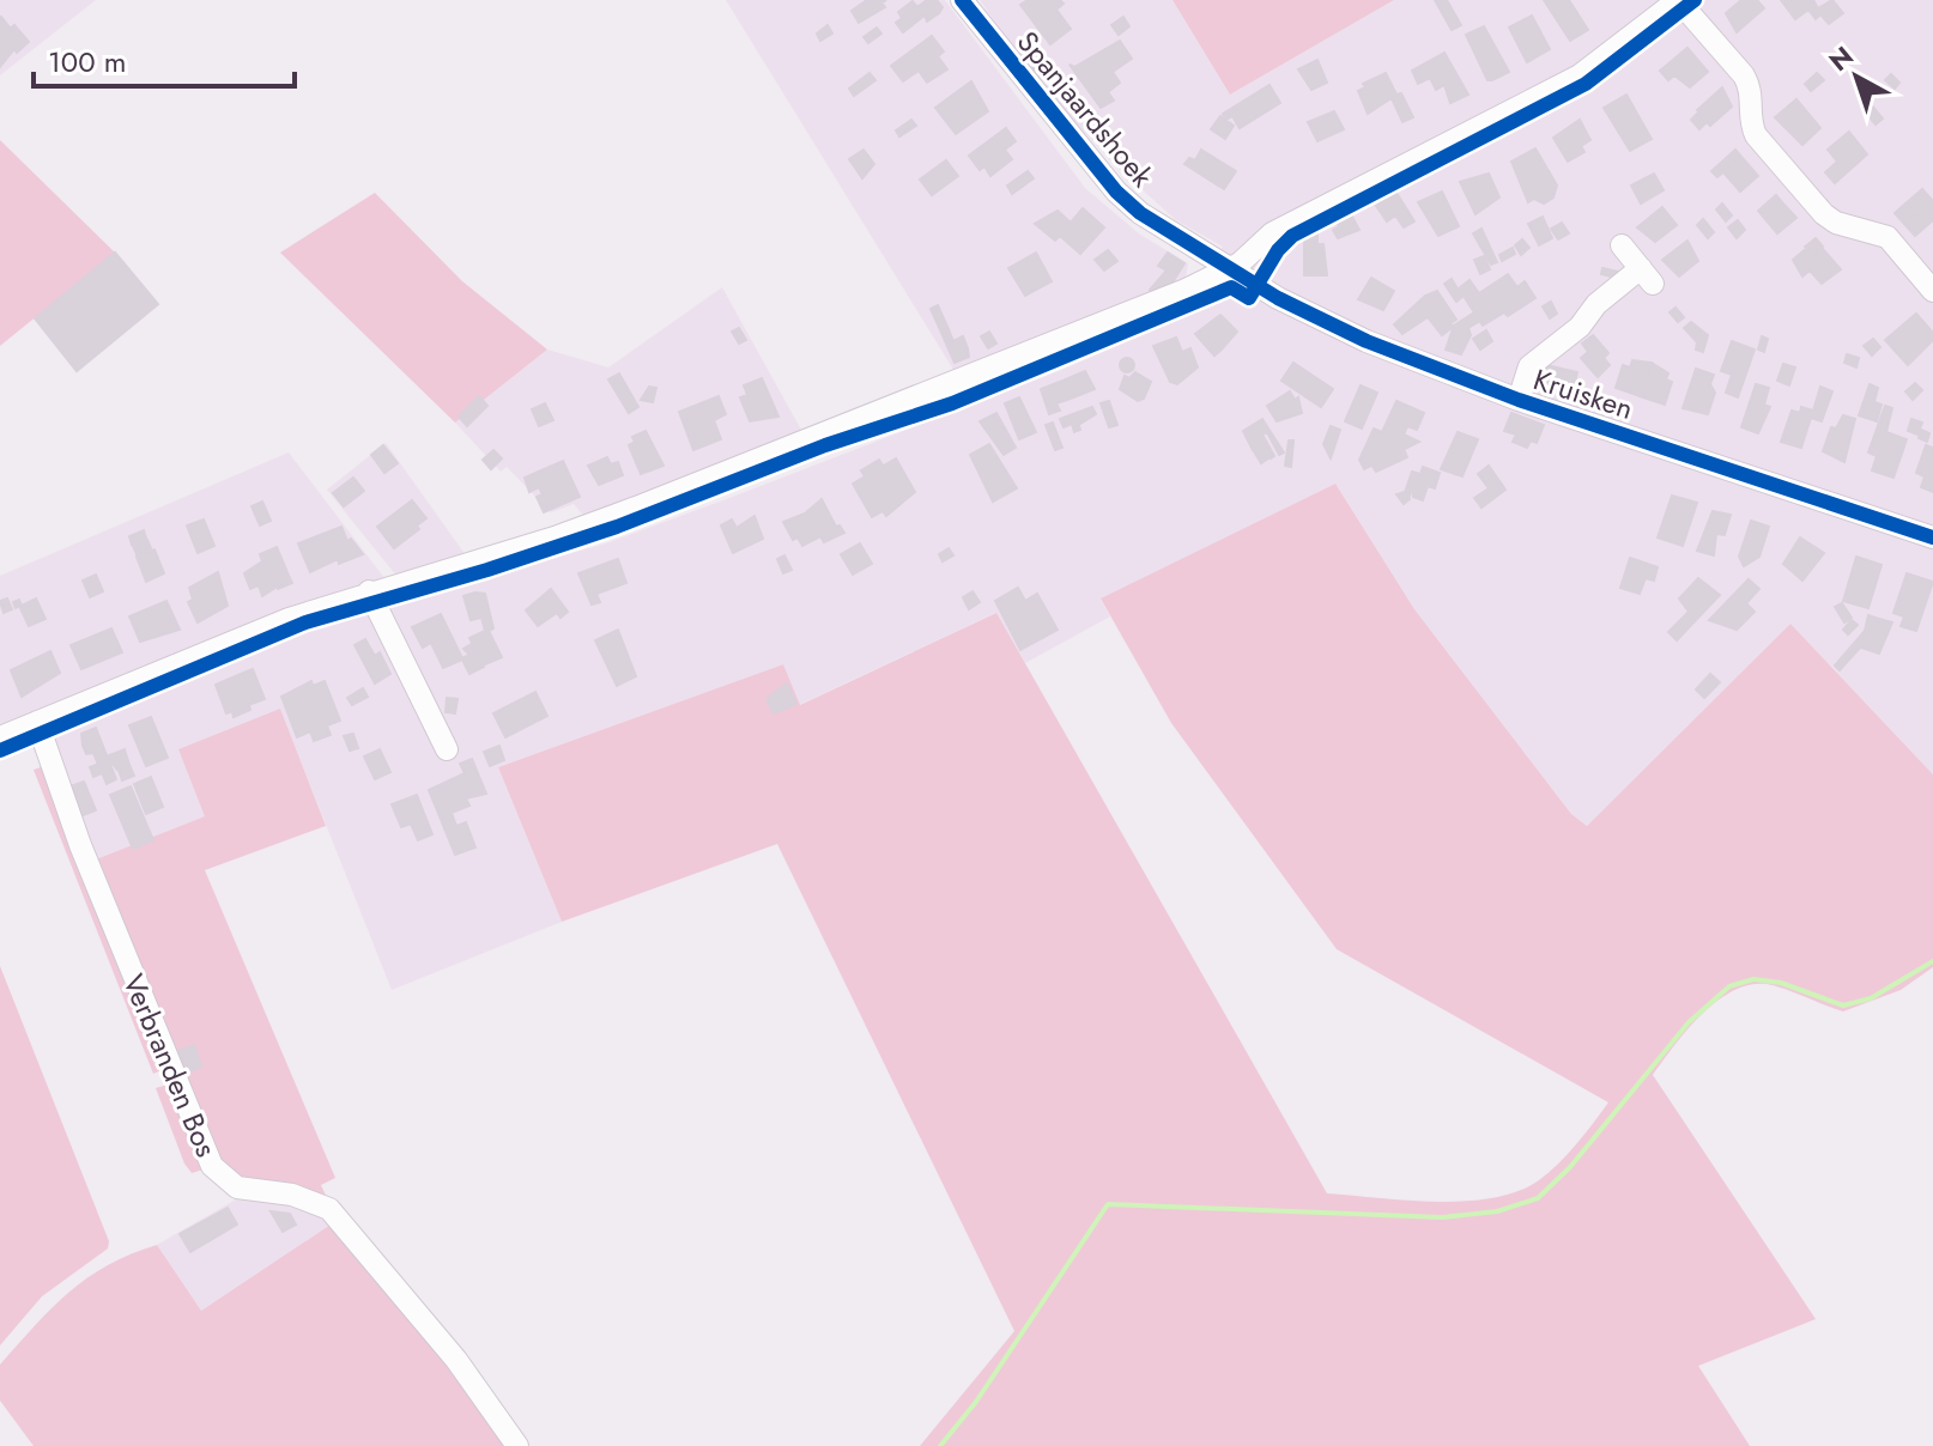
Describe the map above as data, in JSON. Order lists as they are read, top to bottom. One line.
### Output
{"streets":{"street":["Spanjaardshoek","Kruisken","Verbranden Bos"]},"crossings":[["Spanjaardshoek","Kruisken"]],"scale_bar":"100 m","north":"top left"}
